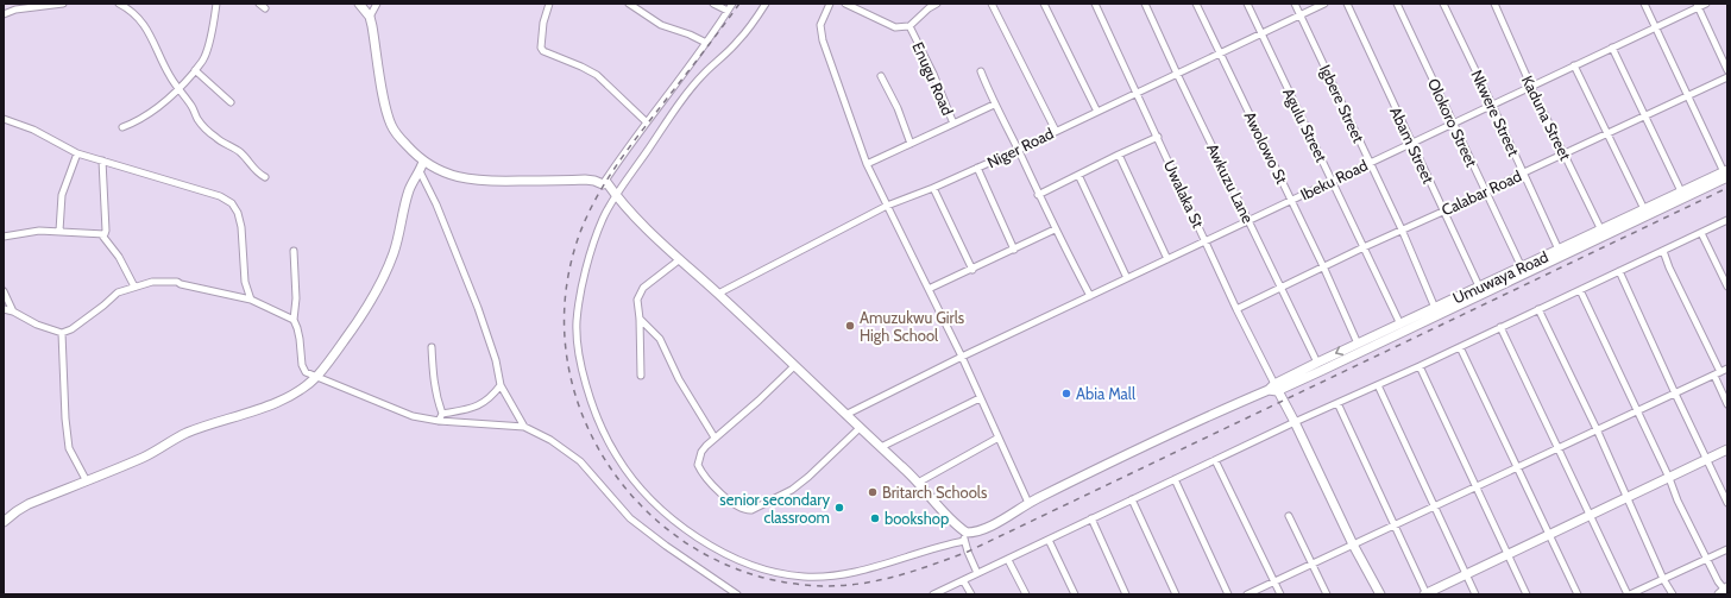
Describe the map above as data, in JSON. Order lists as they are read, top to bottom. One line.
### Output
{"streets":{"street":["Enugu Road","Igbere Street","Nkwere Street","Kaduna Street","Olokoro Street","Agulu Street","Abam Street","Niger Road","Awolowo St","Ibeku Road","Awkuzu Lane","Calabar Road","Uwalaka St","Umuwaya Road"]},"crossings":[["Igbere Street","Niger Road"],["Igbere Street","Ibeku Road"],["Igbere Street","Calabar Road"],["Igbere Street","Umuwaya Road"],["Nkwere Street","Ibeku Road"],["Nkwere Street","Calabar Road"],["Nkwere Street","Umuwaya Road"],["Kaduna Street","Ibeku Road"],["Kaduna Street","Calabar Road"],["Kaduna Street","Umuwaya Road"],["Olokoro Street","Ibeku Road"],["Olokoro Street","Calabar Road"],["Olokoro Street","Umuwaya Road"],["Agulu Street","Niger Road"],["Agulu Street","Ibeku Road"],["Agulu Street","Calabar Road"],["Agulu Street","Umuwaya Road"],["Abam Street","Ibeku Road"],["Abam Street","Calabar Road"],["Abam Street","Umuwaya Road"],["Niger Road","Awolowo St"],["Niger Road","Awkuzu Lane"],["Niger Road","Uwalaka St"],["Awolowo St","Ibeku Road"],["Awolowo St","Calabar Road"],["Awolowo St","Umuwaya Road"],["Ibeku Road","Awkuzu Lane"],["Ibeku Road","Uwalaka St"],["Awkuzu Lane","Calabar Road"],["Awkuzu Lane","Umuwaya Road"],["Calabar Road","Uwalaka St"],["Uwalaka St","Umuwaya Road"]],"places":["Amuzukwu Girls High School","Abia Mall","Britarch Schools","senior secondary classroom","bookshop"]}
